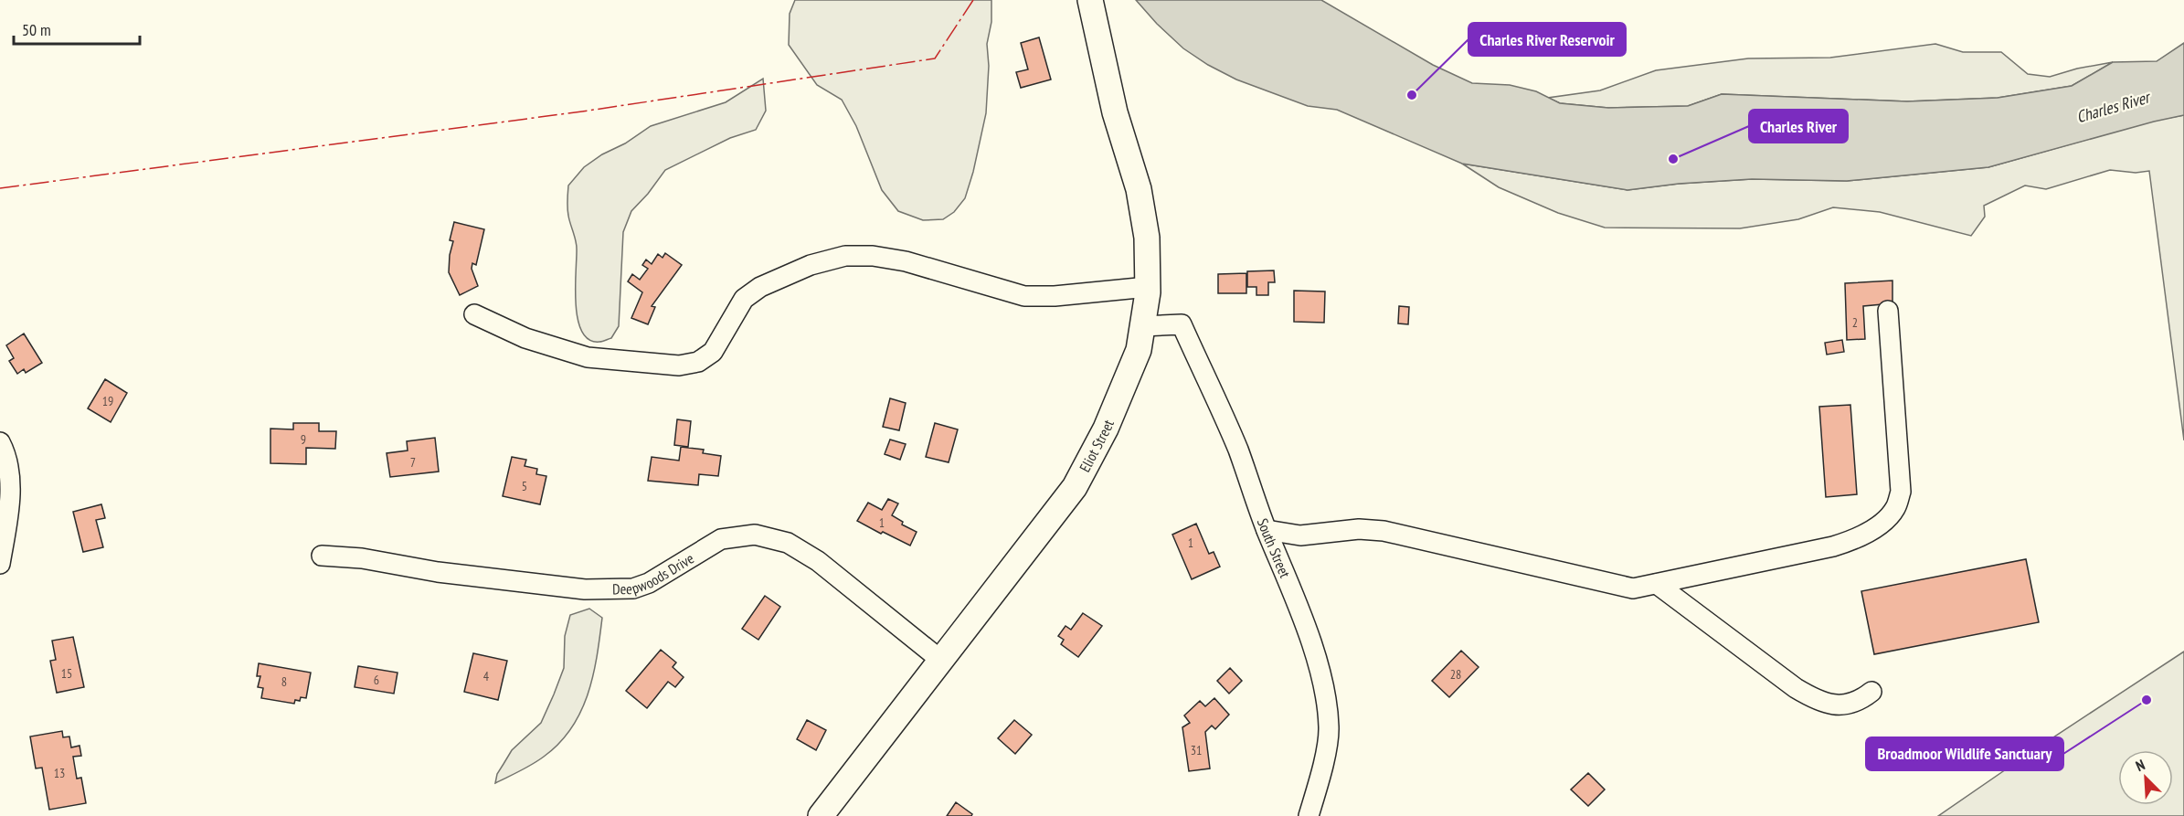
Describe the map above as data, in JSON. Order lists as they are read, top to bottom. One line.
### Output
{"streets":{"main road":["Eliot Street"],"street":["South Street","Deepwoods Drive"]},"crossings":[["Eliot Street","South Street"],["Eliot Street","Deepwoods Drive"]],"water":["Charles River"],"places":["Charles River Reservoir","Charles River","Broadmoor Wildlife Sanctuary"],"house_numbers":["2","19","9","7","5","1","1","15","28","4","6","8","31","13"],"scale_bar":"50 m","north":"top left"}
